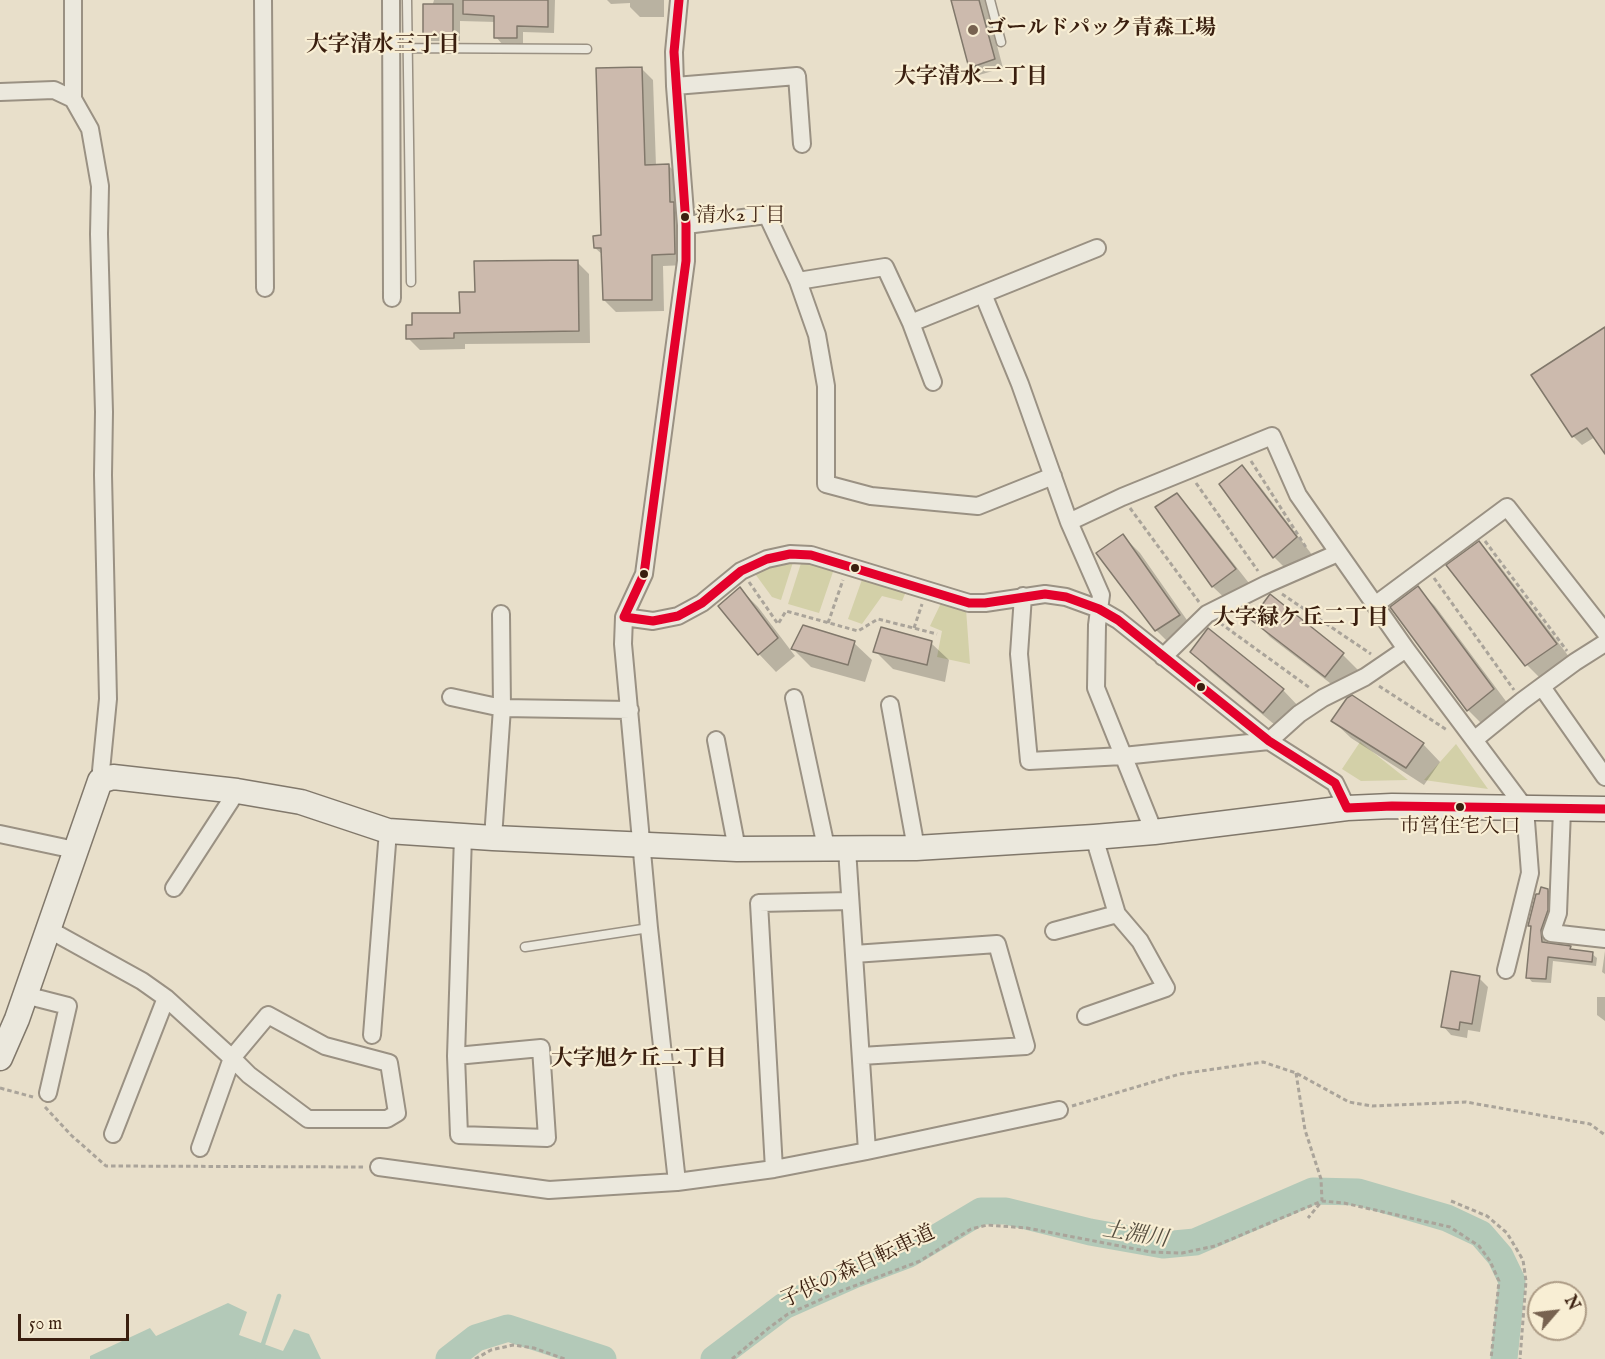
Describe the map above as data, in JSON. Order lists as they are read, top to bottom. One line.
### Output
{"streets":{"path":["子供の森自転車道"]},"districts":["大字清水三丁目","大字清水二丁目","大字緑ケ丘二丁目","大字旭ケ丘二丁目"],"water":["土淵川"],"places":["ゴールドパック青森工場","清水2丁目","市営住宅入口"],"scale_bar":"50 m","north":"top right"}
